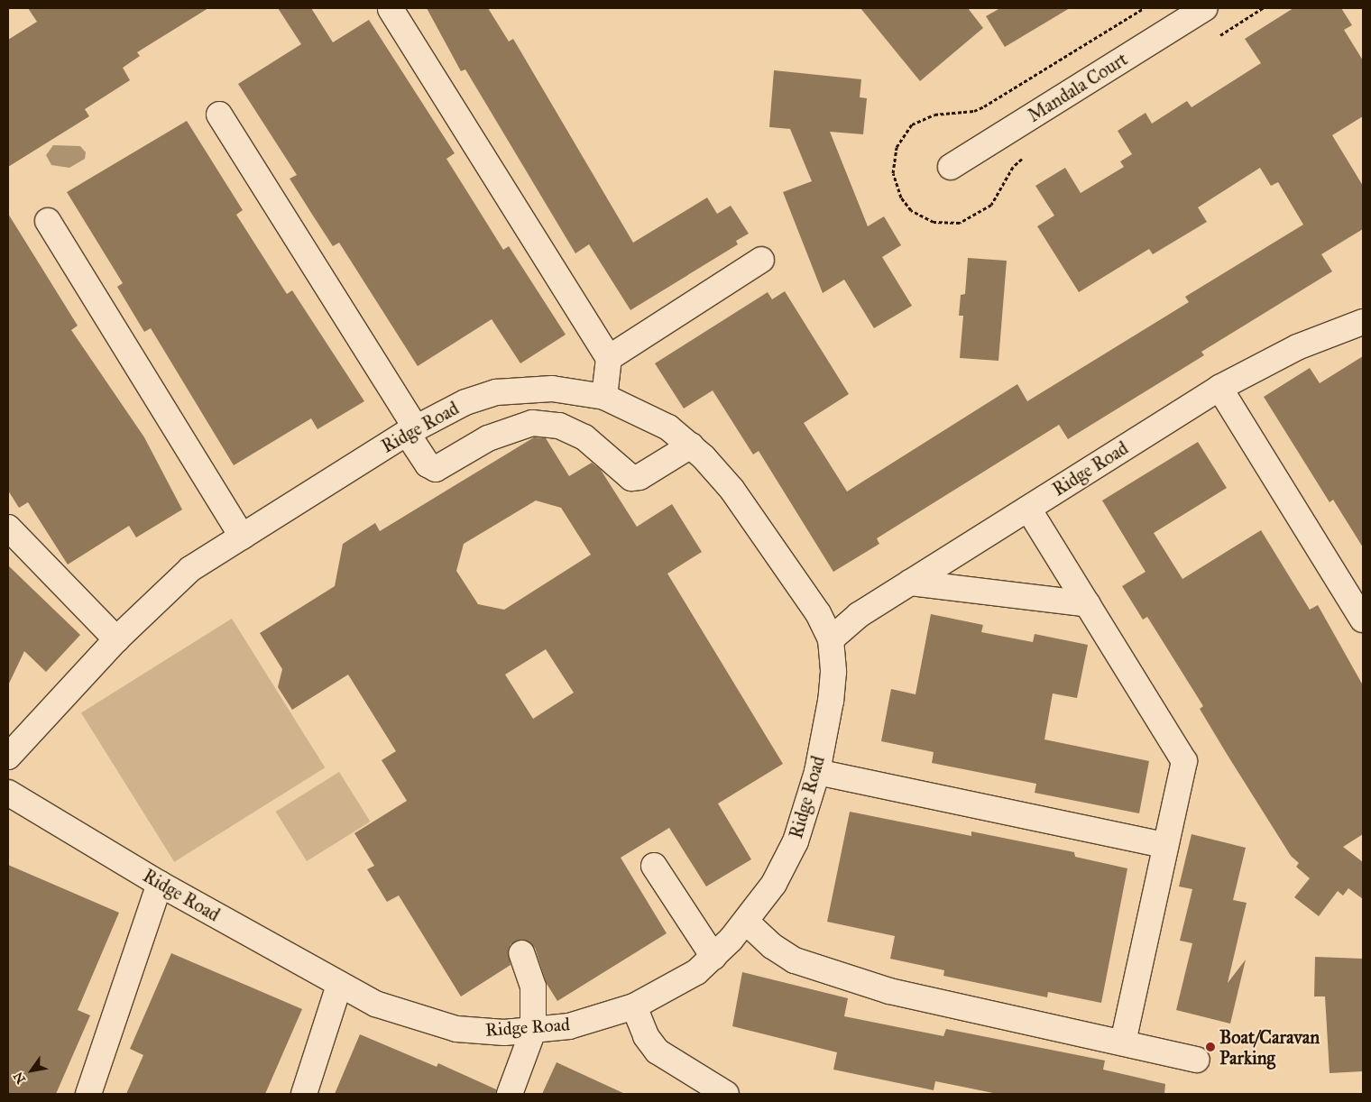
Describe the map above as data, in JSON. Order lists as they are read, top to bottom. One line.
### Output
{"streets":{"street":["Mandala Court","Ridge Road"]},"places":["Boat/Caravan Parking"],"north":"bottom left"}
